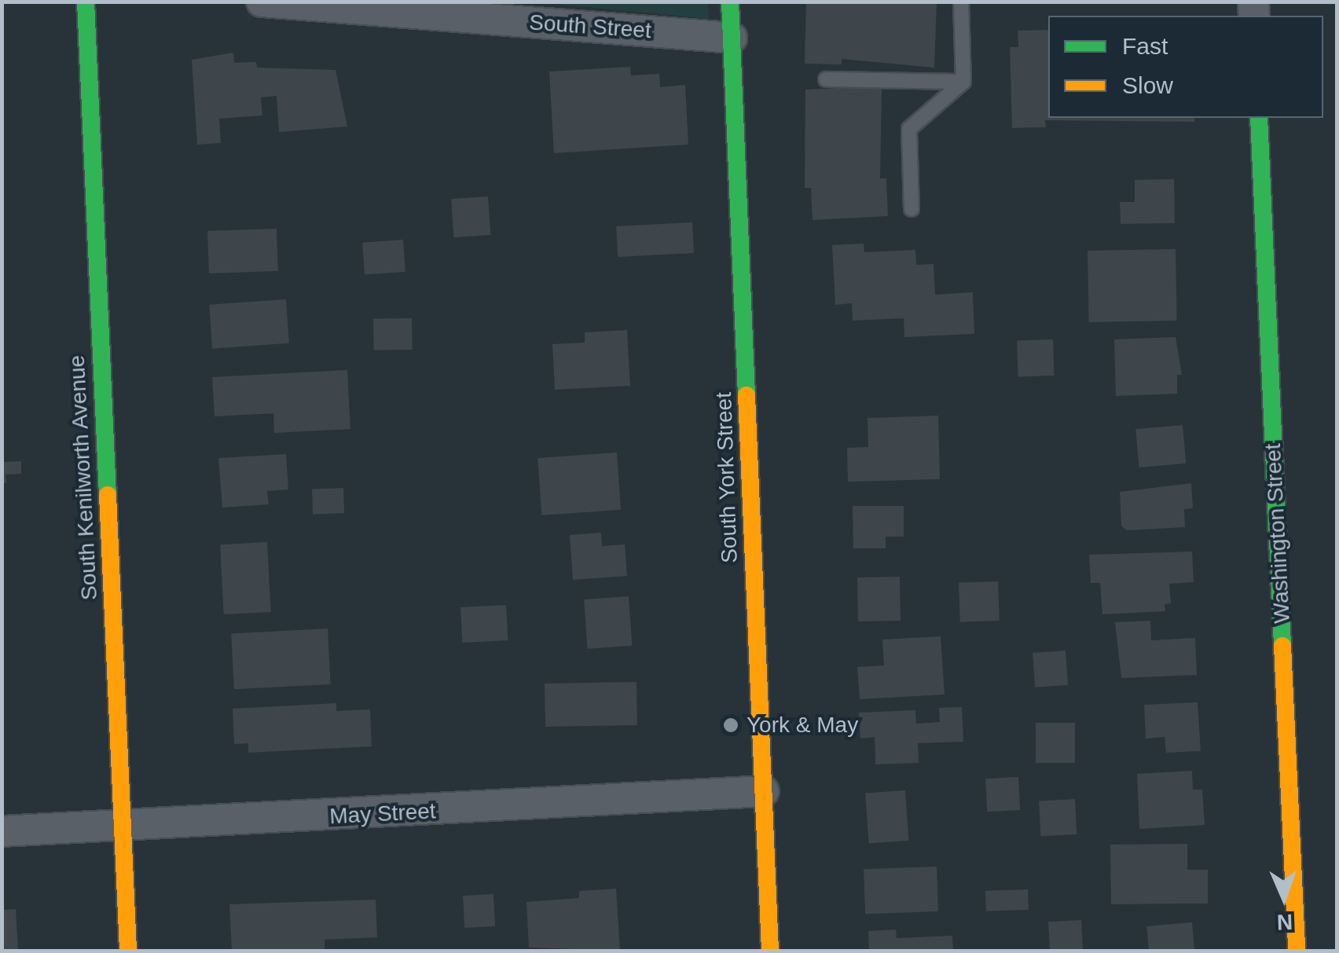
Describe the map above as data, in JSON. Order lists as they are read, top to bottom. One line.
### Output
{"streets":{"street":["South Street","South Kenilworth Avenue","South York Street","Washington Street","May Street"]},"crossings":[["South Street","South York Street"],["South Kenilworth Avenue","May Street"],["South York Street","May Street"]],"places":["York & May"],"legend":["Fast","Slow"],"north":"bottom"}
